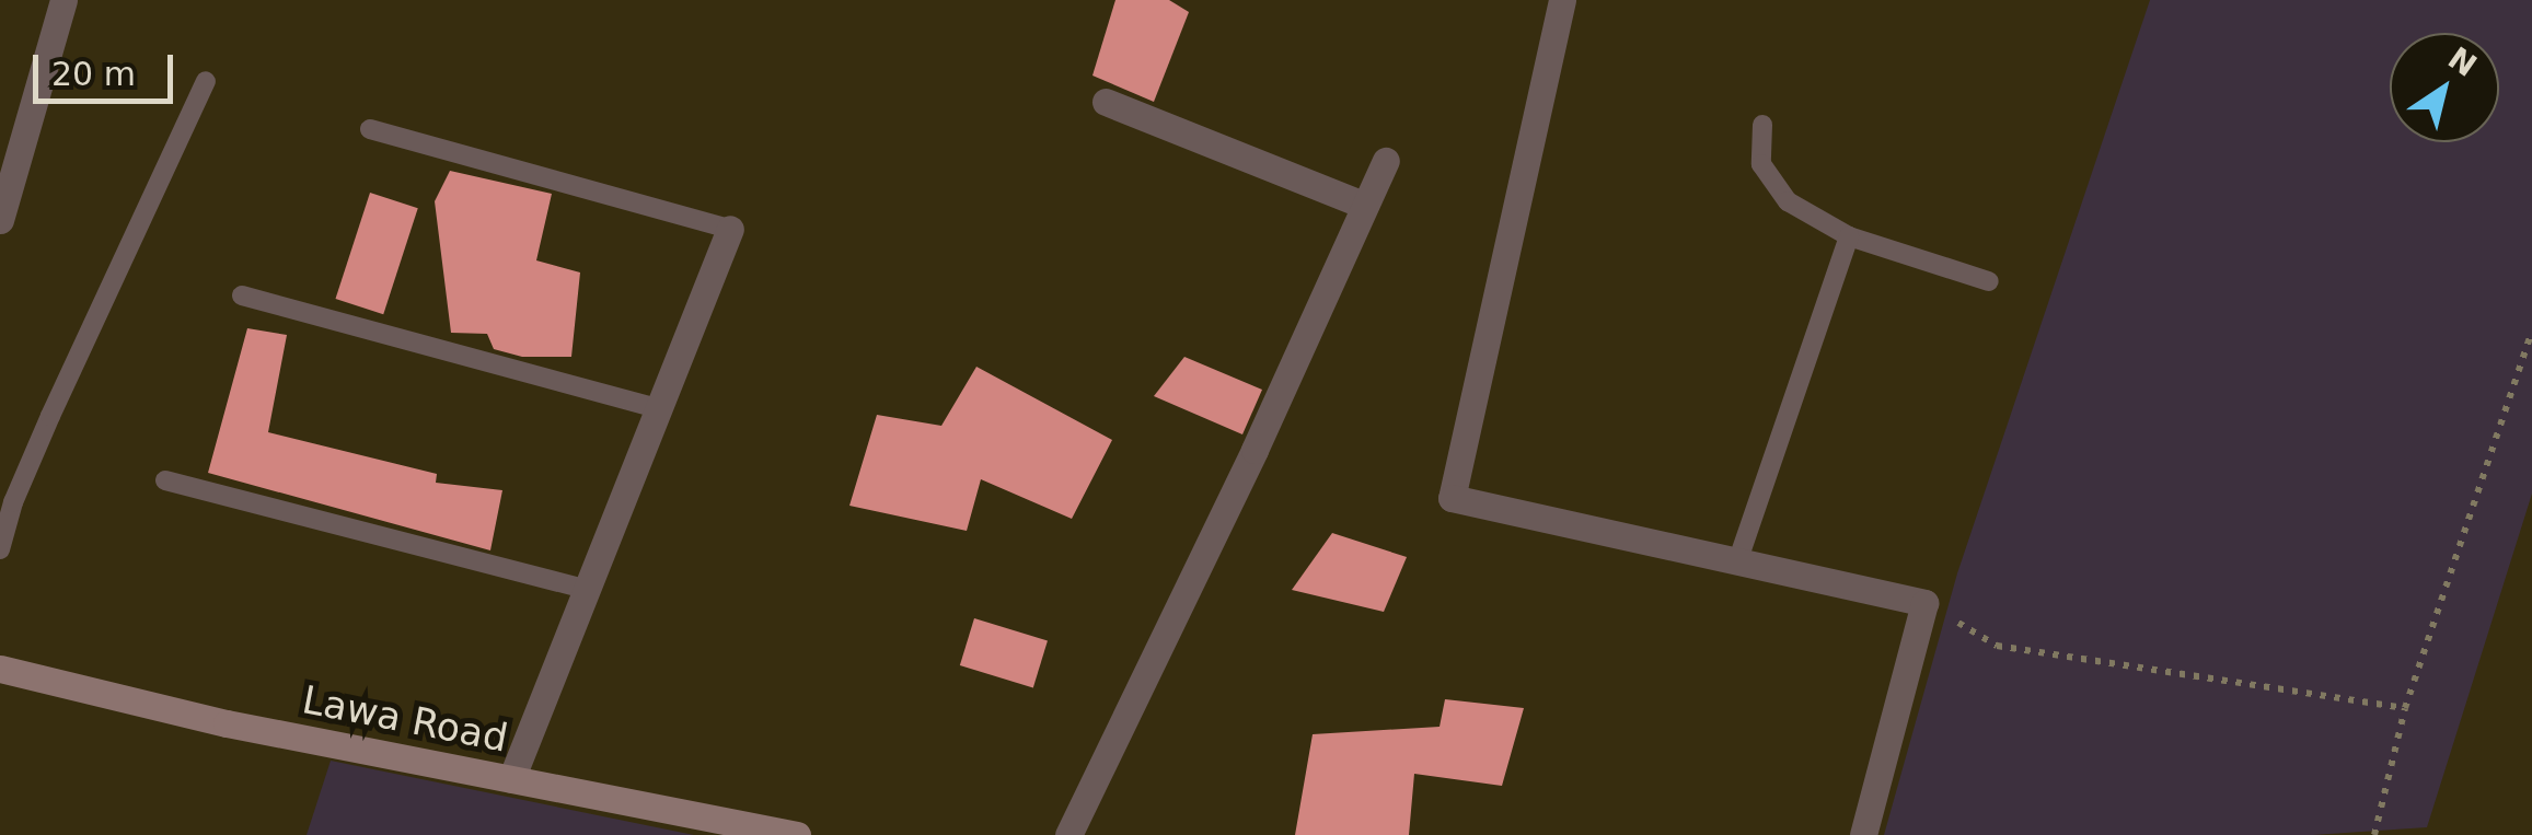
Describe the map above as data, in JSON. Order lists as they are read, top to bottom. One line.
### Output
{"streets":{"main road":["Lawa Road"]},"scale_bar":"20 m","north":"top right"}
